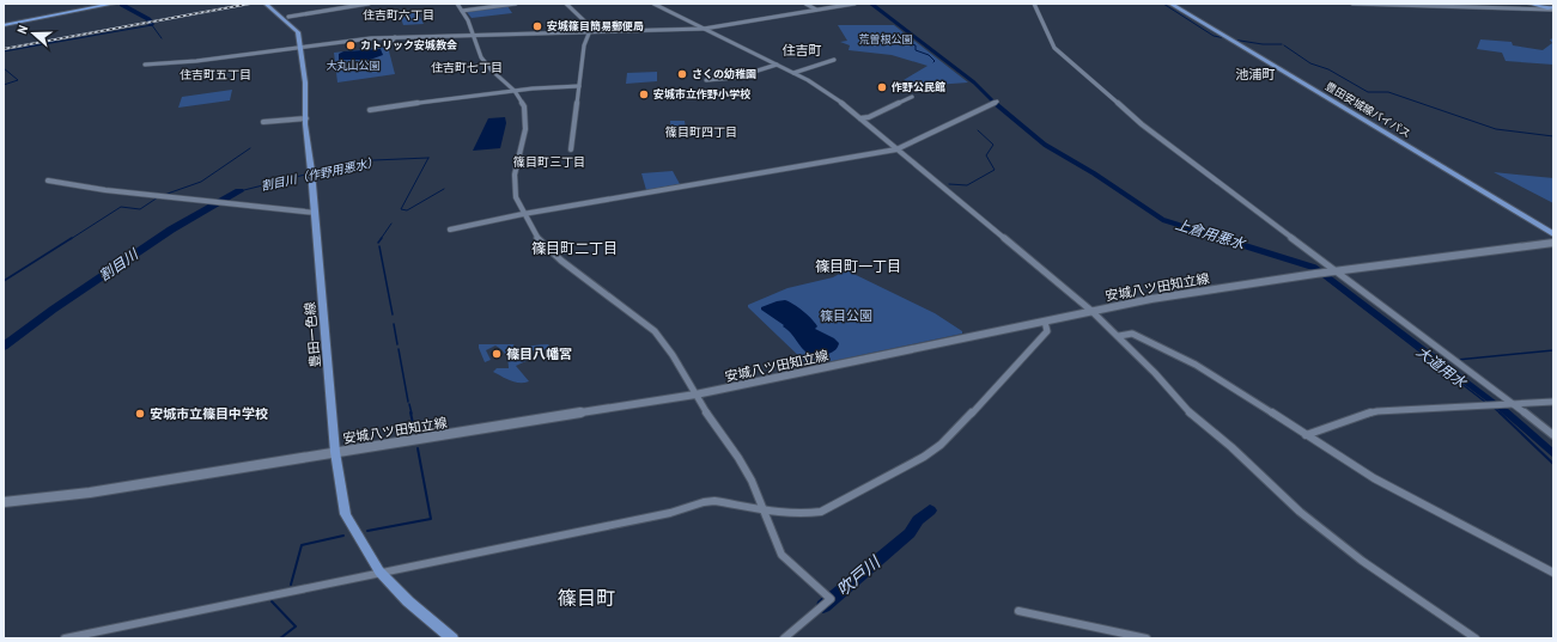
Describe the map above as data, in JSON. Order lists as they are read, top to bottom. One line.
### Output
{"streets":{"main road":["豊田安城線バイパス","安城八ツ田知立線","豊田一色線"]},"crossings":[["安城八ツ田知立線","豊田一色線"]],"districts":["住吉町六丁目","住吉町","住吉町七丁目","住吉町五丁目","池浦町","篠目町四丁目","篠目町三丁目","篠目町二丁目","篠目町一丁目","篠目町"],"water":["割目川（作野用悪水）","上倉用悪水","割目川","大道用水","吹戸川"],"parks":["荒曽根公園","大丸山公園","篠目公園"],"places":["安城篠目簡易郵便局","カトリック安城教会","さくの幼稚園","作野公民館","安城市立作野小学校","篠目八幡宮","安城市立篠目中学校"],"north":"left"}
